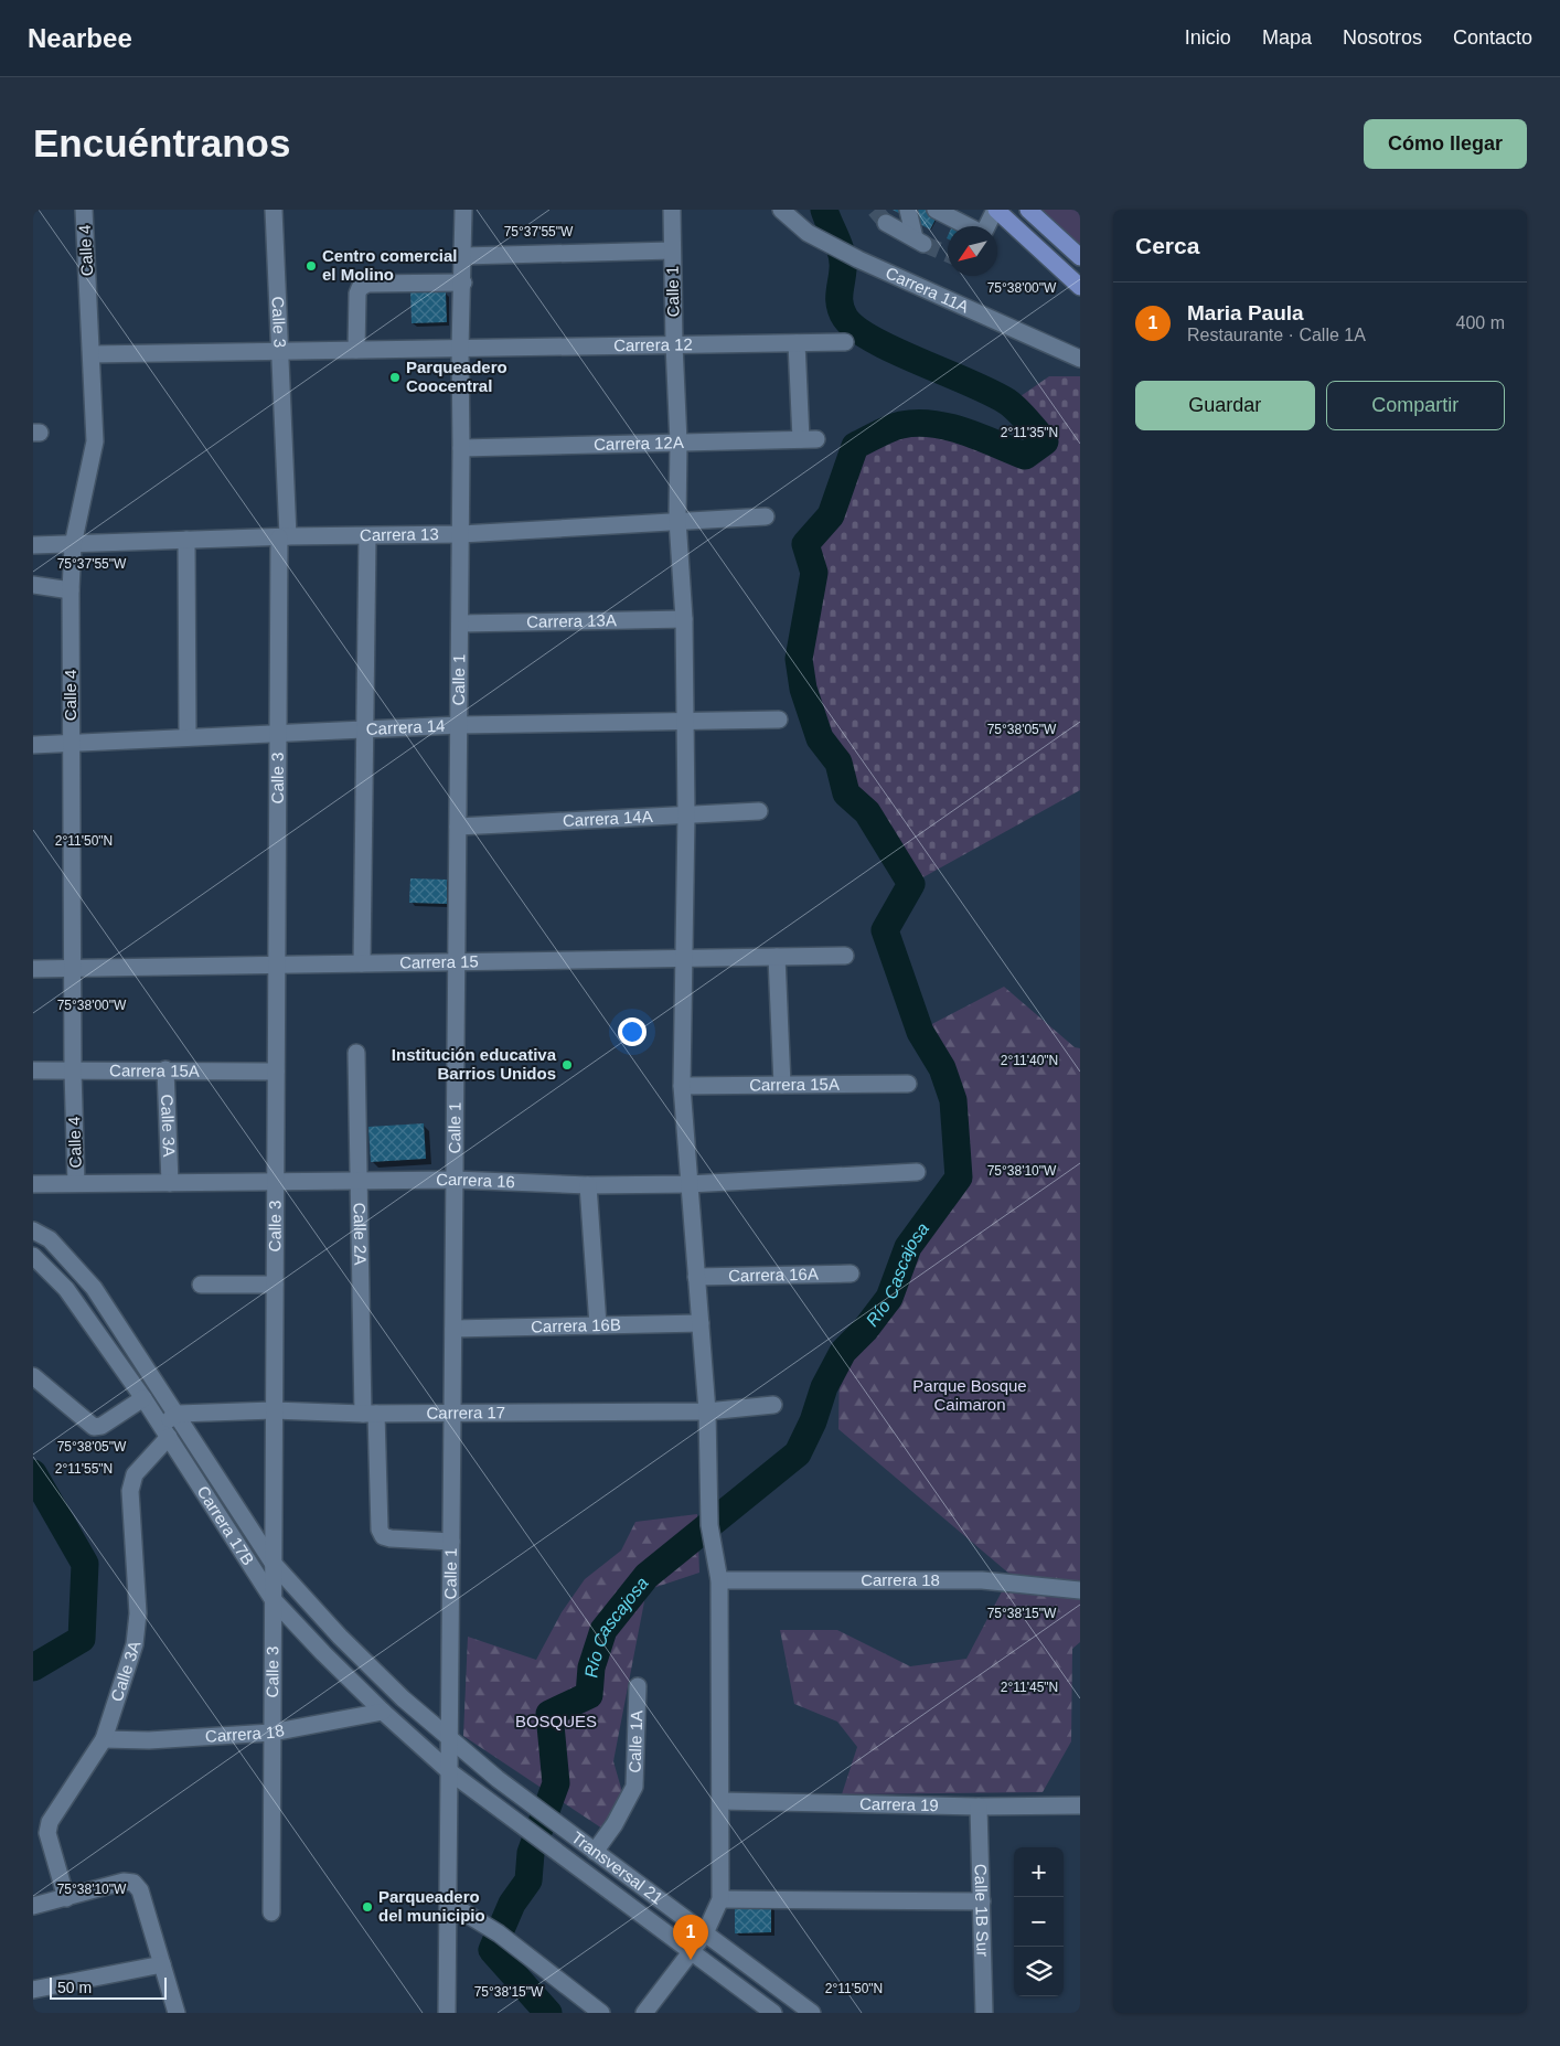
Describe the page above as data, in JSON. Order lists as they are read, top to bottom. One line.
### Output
{"streets":{"street":["Calle 4","Calle 1","Carrera 11A","Calle 3","Carrera 12","Carrera 12A","Carrera 13","Carrera 13A","Carrera 14","Carrera 14A","Carrera 15","Carrera 15A","Calle 3A","Carrera 16","Calle 2A","Carrera 16A","Carrera 16B","Carrera 17","Carrera 17B","Carrera 18","Calle 1A","Carrera 19","Transversal 21","Calle 1B Sur"]},"crossings":[["Calle 4","Carrera 12"],["Calle 4","Carrera 13"],["Calle 4","Carrera 14"],["Calle 4","Carrera 15"],["Calle 4","Carrera 15A"],["Calle 4","Carrera 16"],["Calle 1","Carrera 12"],["Calle 1","Carrera 12A"],["Calle 1","Carrera 13"],["Calle 1","Carrera 13A"],["Calle 1","Carrera 14"],["Calle 1","Carrera 14A"],["Calle 1","Carrera 15"],["Calle 1","Carrera 15A"],["Calle 1","Carrera 16"],["Calle 1","Calle 2A"],["Calle 1","Carrera 16A"],["Calle 1","Carrera 16B"],["Calle 1","Carrera 17"],["Calle 1","Carrera 17B"],["Calle 1","Carrera 18"],["Calle 1","Carrera 19"],["Calle 1","Transversal 21"],["Calle 3","Carrera 12"],["Calle 3","Carrera 13"],["Calle 3","Carrera 14"],["Calle 3","Carrera 15"],["Calle 3","Carrera 15A"],["Calle 3","Carrera 16"],["Calle 3","Carrera 17"],["Calle 3","Carrera 17B"],["Calle 3","Carrera 18"],["Carrera 12","Carrera 12A"],["Carrera 15A","Calle 3A"],["Calle 3A","Carrera 16"],["Calle 3A","Carrera 17B"],["Calle 3A","Carrera 18"],["Carrera 16","Calle 2A"],["Calle 2A","Carrera 17"],["Carrera 17","Carrera 17B"],["Carrera 17B","Carrera 18"],["Carrera 17B","Transversal 21"],["Calle 1A","Transversal 21"],["Carrera 19","Calle 1B Sur"]],"water":["Río Cascajosa"],"parks":["Parque Bosque Caimaron","BOSQUES"],"places":["Centro comercial el Molino","Parqueadero Coocentral","Institución educativa Barrios Unidos","Parqueadero del municipio"],"scale_bar":"50 m","north":"bottom left","page":{"header":"Nearbee","nav":["Inicio","Mapa","Nosotros","Contacto"],"buttons":["Cómo llegar",["Guardar","Compartir"]],"title":"Encuéntranos","heading":"Cerca","list":[{"mark":"1","name":"Maria Paula","note":"Restaurante · Calle 1A","value":"400 m"}],"map_buttons":["+","−"],"pins":"1","scale":"50 m"},"coordinates":["75°37'55\"W","75°38'00\"W","2°11'35\"N","75°38'05\"W","2°11'50\"N","2°11'40\"N","75°38'10\"W","2°11'55\"N","75°38'15\"W","2°11'45\"N"]}
